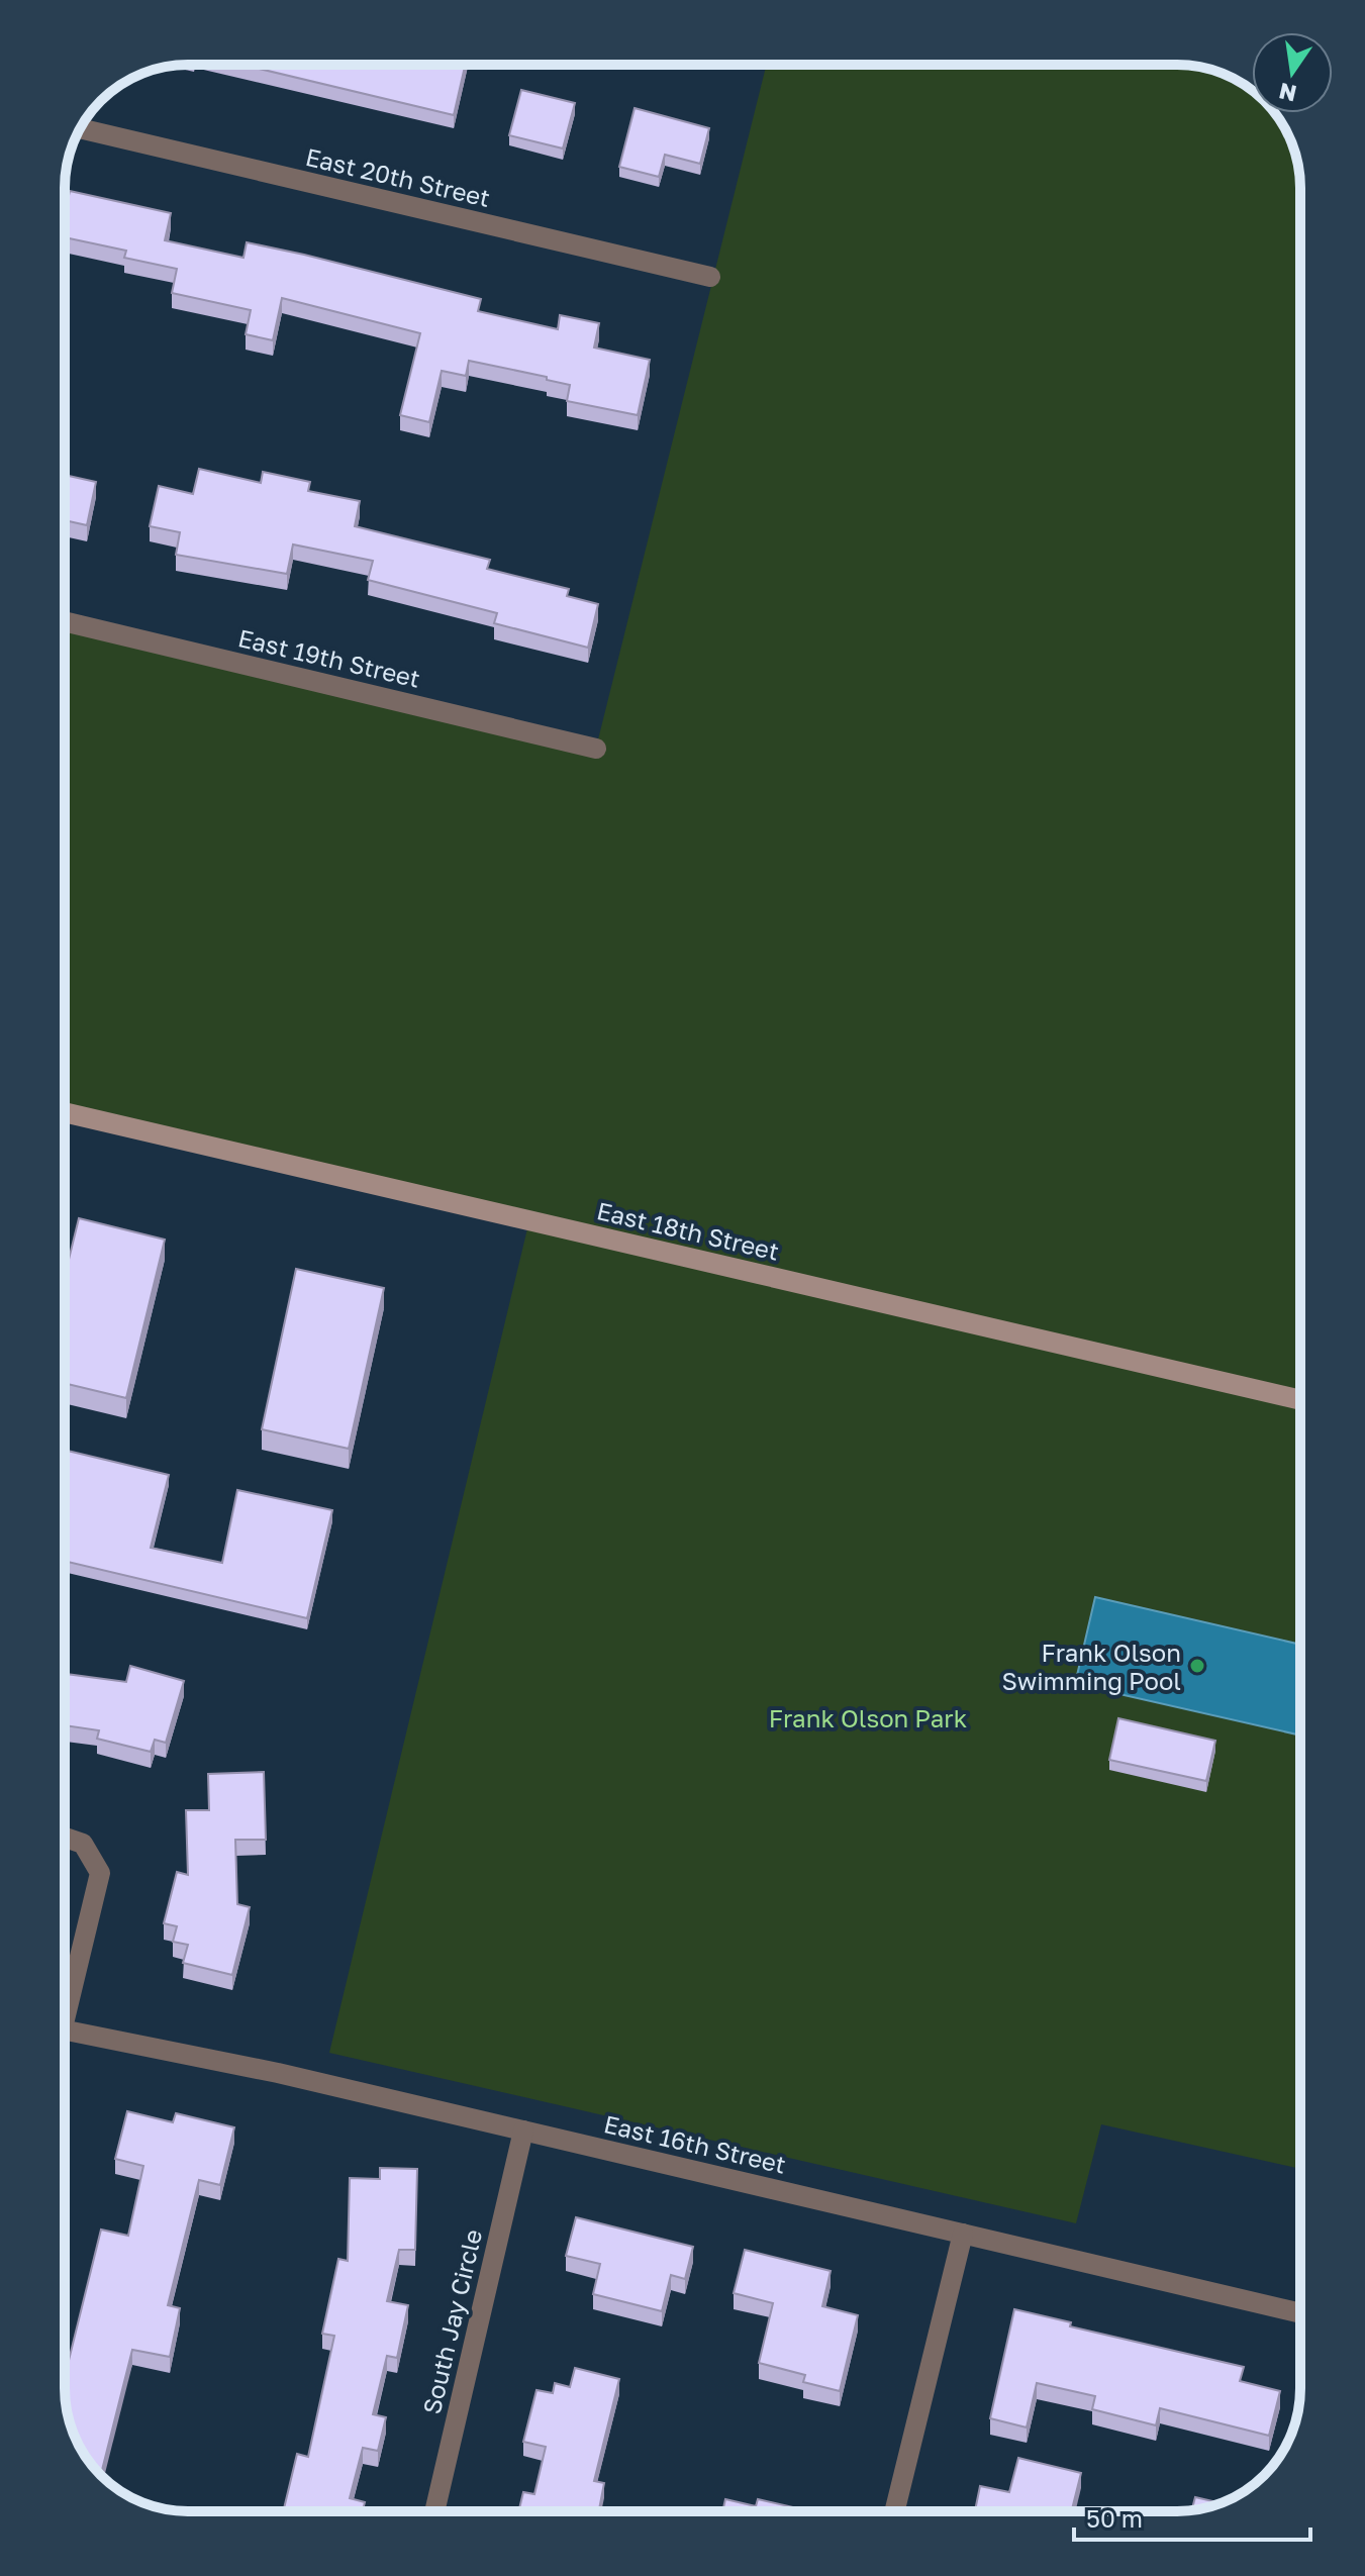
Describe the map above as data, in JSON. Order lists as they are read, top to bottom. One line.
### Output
{"streets":{"street":["East 20th Street","East 19th Street","East 18th Street","East 16th Street","South Jay Circle"]},"crossings":[["East 16th Street","South Jay Circle"]],"parks":["Frank Olson Park"],"places":["Frank Olson Swimming Pool"],"scale_bar":"50 m","north":"bottom"}
